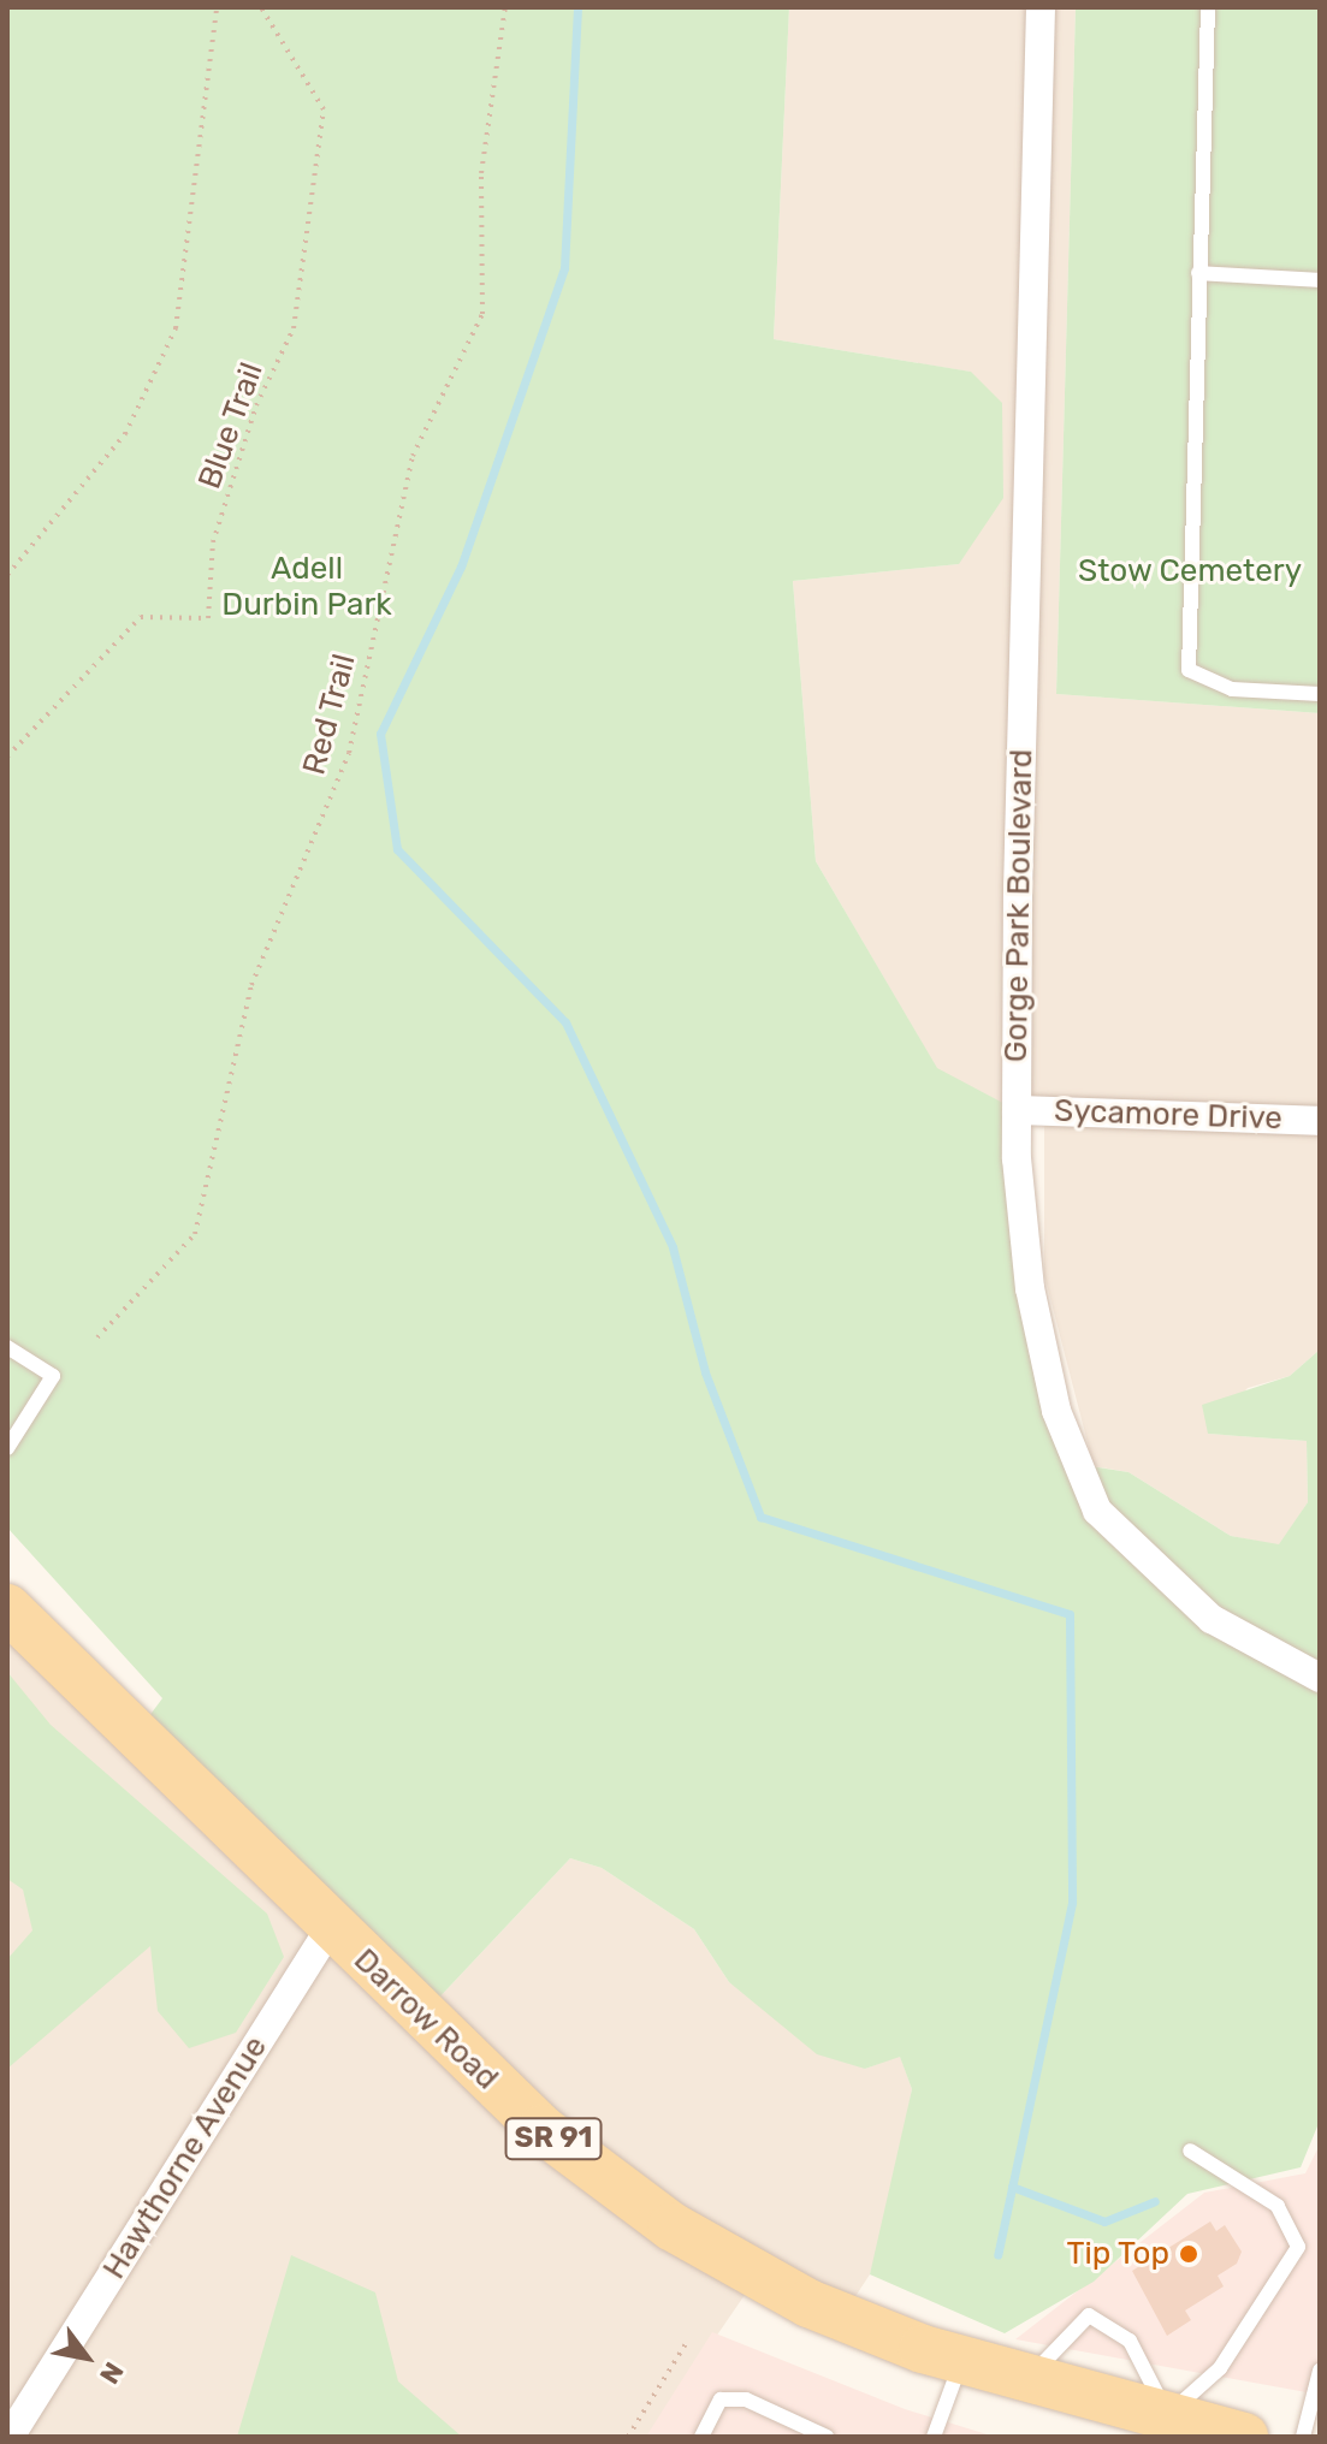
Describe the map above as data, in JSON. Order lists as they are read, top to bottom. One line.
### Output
{"streets":{"main road":["Darrow Road","SR 91"],"street":["Gorge Park Boulevard","Sycamore Drive","Hawthorne Avenue"],"path":["Blue Trail","Red Trail"]},"crossings":[["Gorge Park Boulevard","Sycamore Drive"],["Darrow Road","Hawthorne Avenue"]],"parks":["Adell Durbin Park","Stow Cemetery"],"places":["Tip Top"],"north":"bottom right"}
